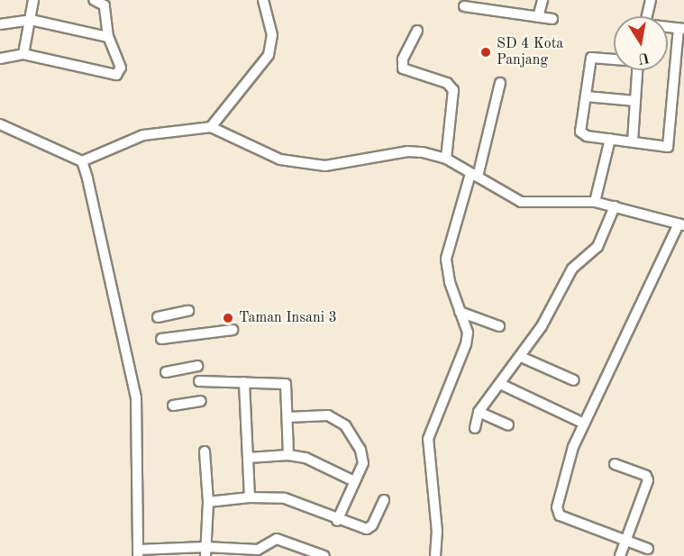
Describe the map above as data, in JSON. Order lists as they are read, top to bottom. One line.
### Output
{"places":["SD 4 Kota Panjang","Taman Insani 3"],"north":"bottom"}
